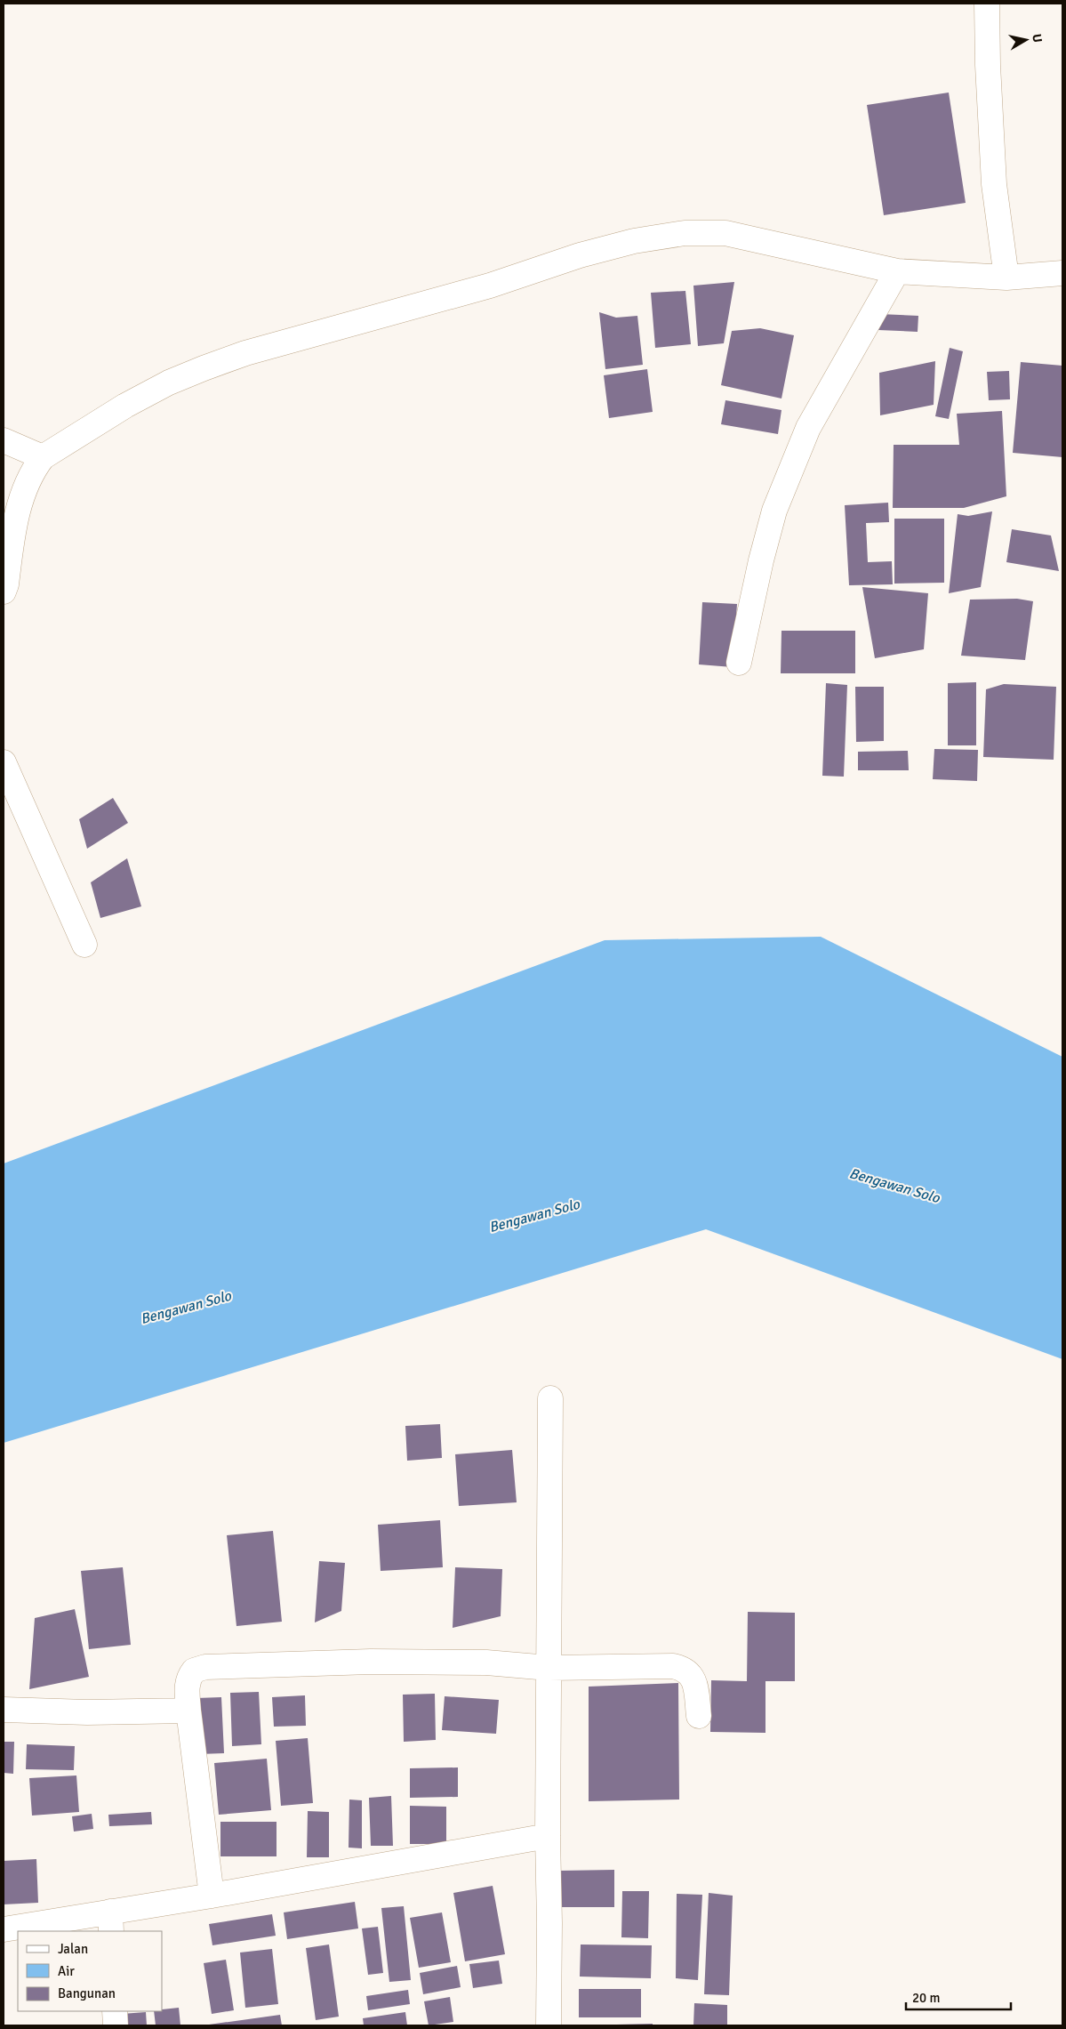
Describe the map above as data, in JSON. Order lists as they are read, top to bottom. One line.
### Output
{"water":["Bengawan Solo"],"legend":["Jalan","Air","Bangunan"],"scale_bar":"20 m","north":"right"}
